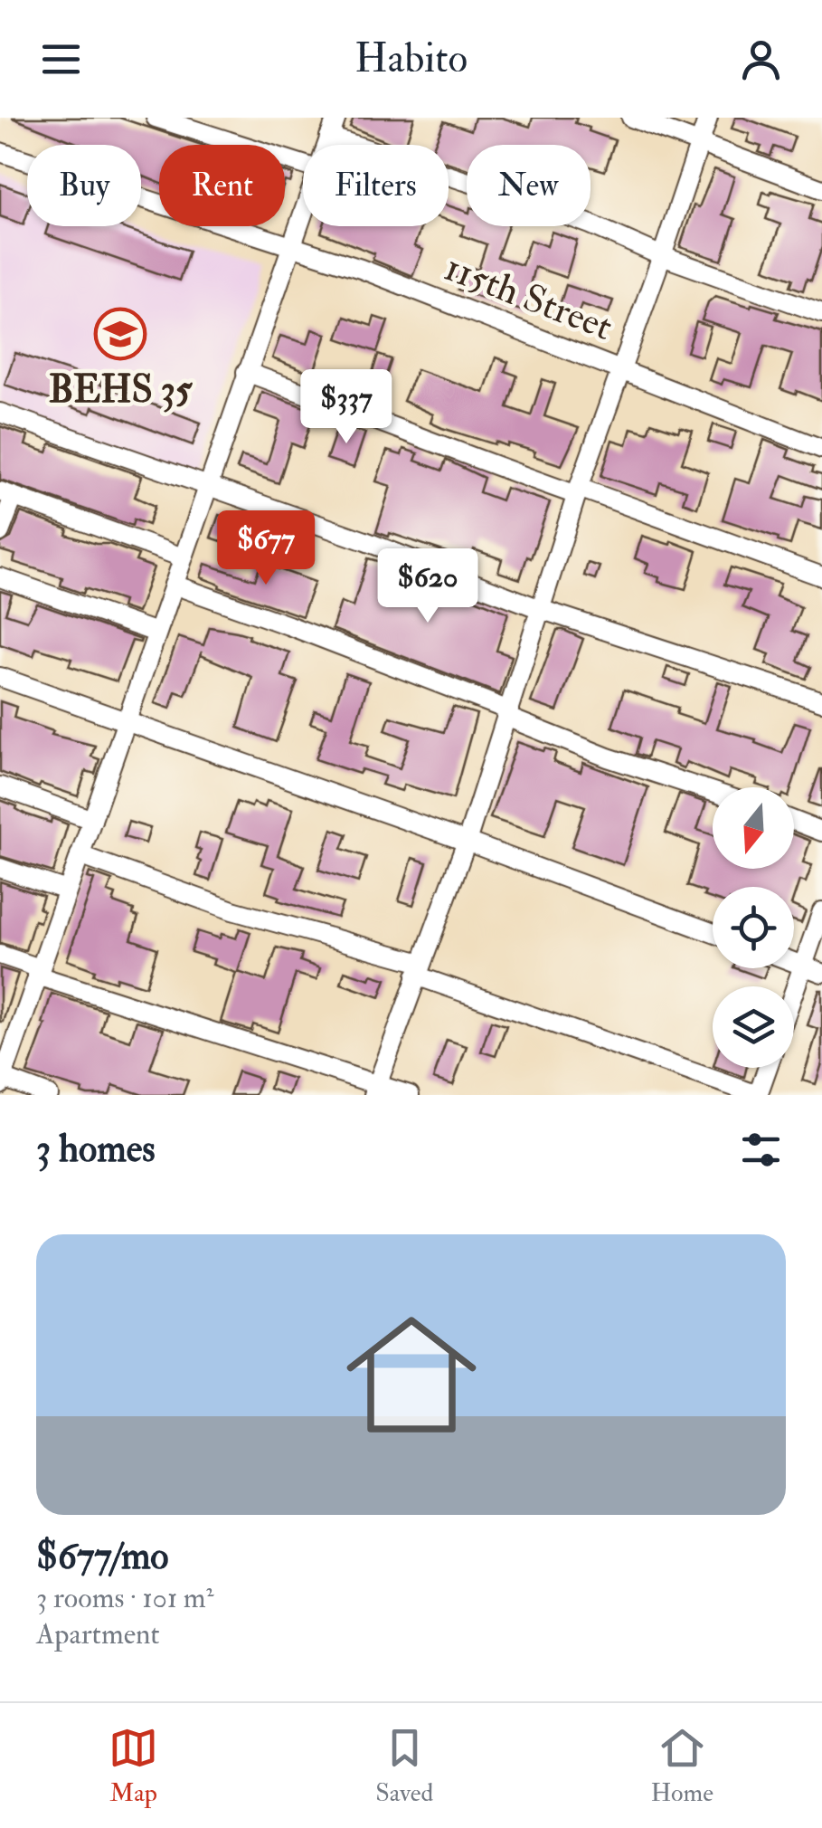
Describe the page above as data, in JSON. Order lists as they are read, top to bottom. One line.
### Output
{"streets":{"street":["115th Street"]},"places":{"school or university":["BEHS 35"]},"north":"bottom","page":{"header":"Habito","chip":["Buy","Rent","Filters","New"],"price":["$337","$677","$620"],"heading":"3 homes","list":[{"name":"$677/mo","note":"3 rooms · 101 m² · Apartment"}],"tabs":["Map","Saved","Home"]}}
